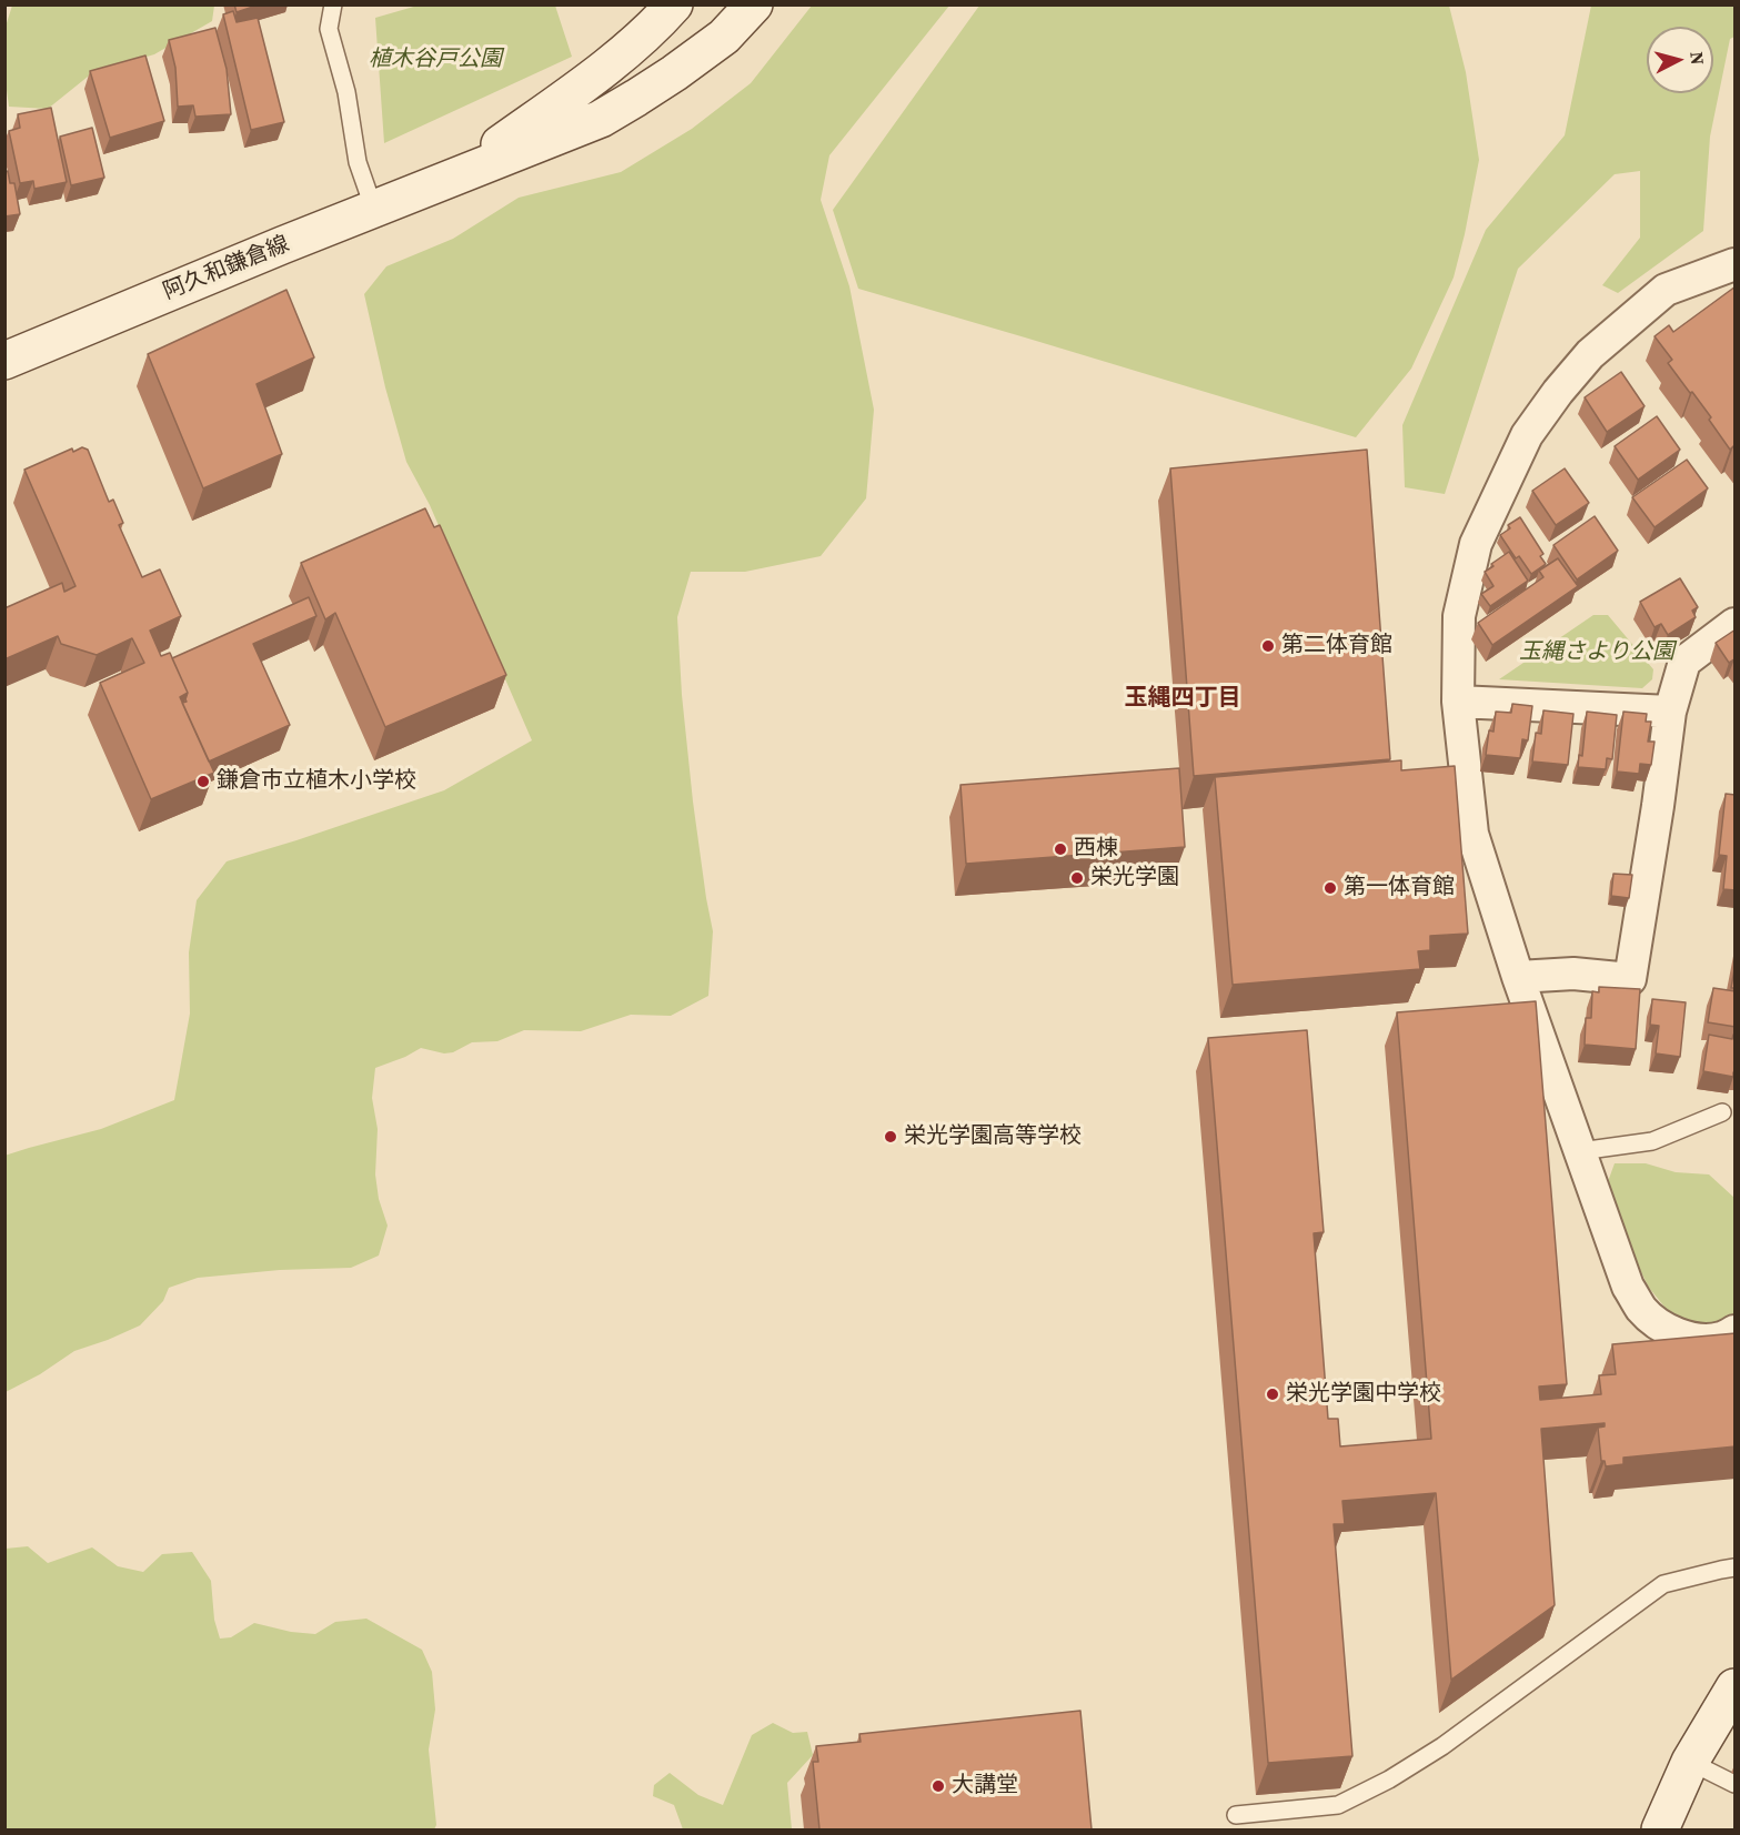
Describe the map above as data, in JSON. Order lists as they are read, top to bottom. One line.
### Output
{"streets":{"main road":["阿久和鎌倉線"]},"districts":["玉縄四丁目"],"parks":["植木谷戸公園","玉縄さより公園"],"places":["第二体育館","鎌倉市立植木小学校","西棟","栄光学園","第一体育館","栄光学園高等学校","栄光学園中学校","大講堂"],"north":"right"}
